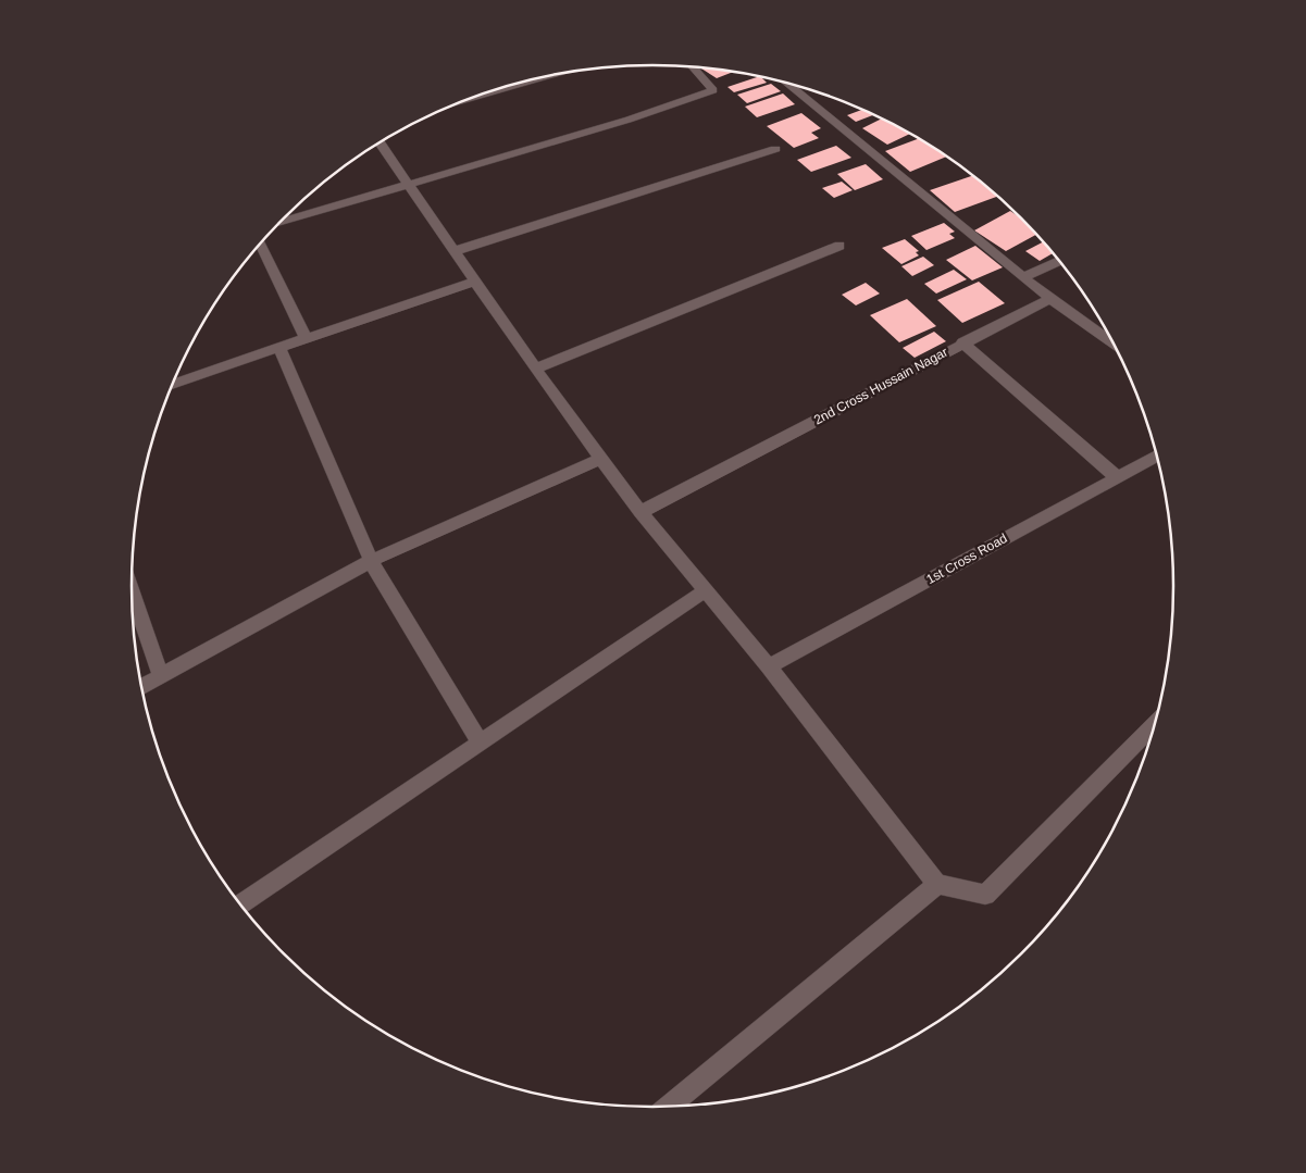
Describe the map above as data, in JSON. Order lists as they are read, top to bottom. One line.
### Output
{"streets":{"street":["2nd Cross Hussain Nagar","1st Cross Road"]}}
